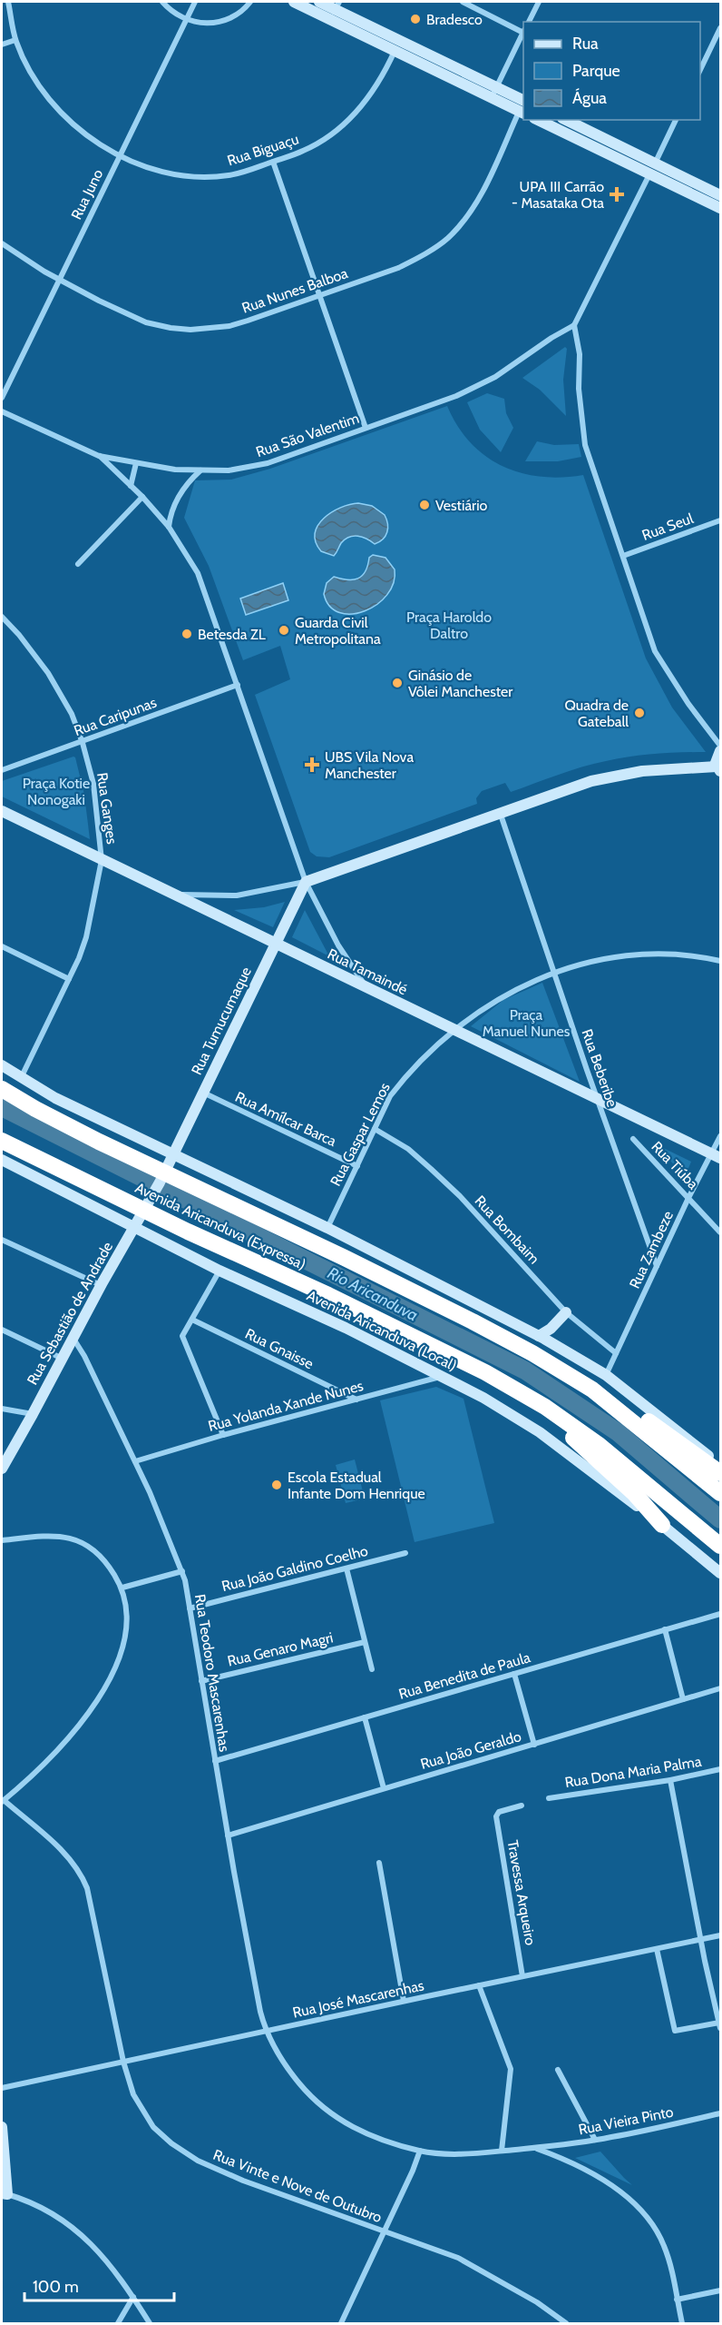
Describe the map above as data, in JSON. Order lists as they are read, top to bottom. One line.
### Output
{"streets":{"highway":["Avenida Aricanduva (Expressa)"],"main road":["Rua Tamaindé","Rua Tumucumaque","Rua Sebastião de Andrade","Avenida Aricanduva (Local)"],"street":["Rua Biguaçu","Rua Juno","Rua Nunes Balboa","Rua São Valentim","Rua Seul","Rua Caripunas","Rua Ganges","Rua Beberibe","Rua Amílcar Barca","Rua Gaspar Lemos","Rua Tiúba","Rua Bombaim","Rua Zambeze","Rua Gnaisse","Rua Yolanda Xande Nunes","Rua João Galdino Coelho","Rua Genaro Magri","Rua Teodoro Mascarenhas","Rua Benedita de Paula","Rua João Geraldo","Rua Dona Maria Palma","Travessa Arqueiro","Rua José Mascarenhas","Rua Vieira Pinto","Rua Vinte e Nove de Outubro"]},"crossings":[["Rua Biguaçu","Rua Juno"],["Rua Juno","Rua Nunes Balboa"],["Rua Caripunas","Rua Ganges"],["Rua Ganges","Rua Tamaindé"],["Rua Tamaindé","Rua Tumucumaque"],["Rua Tamaindé","Rua Beberibe"],["Rua Tamaindé","Rua Gaspar Lemos"],["Rua Tamaindé","Rua Zambeze"],["Rua Tumucumaque","Rua Amílcar Barca"],["Rua Tumucumaque","Avenida Aricanduva (Expressa)"],["Rua Tumucumaque","Rua Sebastião de Andrade"],["Rua Beberibe","Rua Gaspar Lemos"],["Rua Beberibe","Rua Zambeze"],["Rua Amílcar Barca","Rua Gaspar Lemos"],["Rua Gaspar Lemos","Rua Bombaim"],["Rua Tiúba","Rua Zambeze"],["Avenida Aricanduva (Expressa)","Rua Sebastião de Andrade"],["Rua Bombaim","Rua Zambeze"],["Rua Sebastião de Andrade","Avenida Aricanduva (Local)"],["Rua Sebastião de Andrade","Rua Teodoro Mascarenhas"],["Avenida Aricanduva (Local)","Rua Yolanda Xande Nunes"],["Rua Gnaisse","Rua Yolanda Xande Nunes"],["Rua Yolanda Xande Nunes","Rua Teodoro Mascarenhas"],["Rua João Galdino Coelho","Rua Teodoro Mascarenhas"],["Rua Genaro Magri","Rua Teodoro Mascarenhas"],["Rua Teodoro Mascarenhas","Rua Benedita de Paula"],["Rua Teodoro Mascarenhas","Rua João Geraldo"],["Rua Teodoro Mascarenhas","Rua José Mascarenhas"],["Rua Teodoro Mascarenhas","Rua Vieira Pinto"],["Travessa Arqueiro","Rua José Mascarenhas"],["Rua José Mascarenhas","Rua Vinte e Nove de Outubro"]],"water":["Rio Aricanduva"],"parks":["Praça Haroldo Daltro","Praça Kotie Nonogaki","Praça Manuel Nunes"],"places":{"other":["Bradesco","Vestiário","Guarda Civil Metropolitana","Betesda ZL","Ginásio de Vôlei Manchester","Quadra de Gateball","Escola Estadual Infante Dom Henrique"],"health":["UPA III Carrão - Masataka Ota","UBS Vila Nova Manchester"]},"legend":["Rua","Parque","Água"],"scale_bar":"100 m"}
